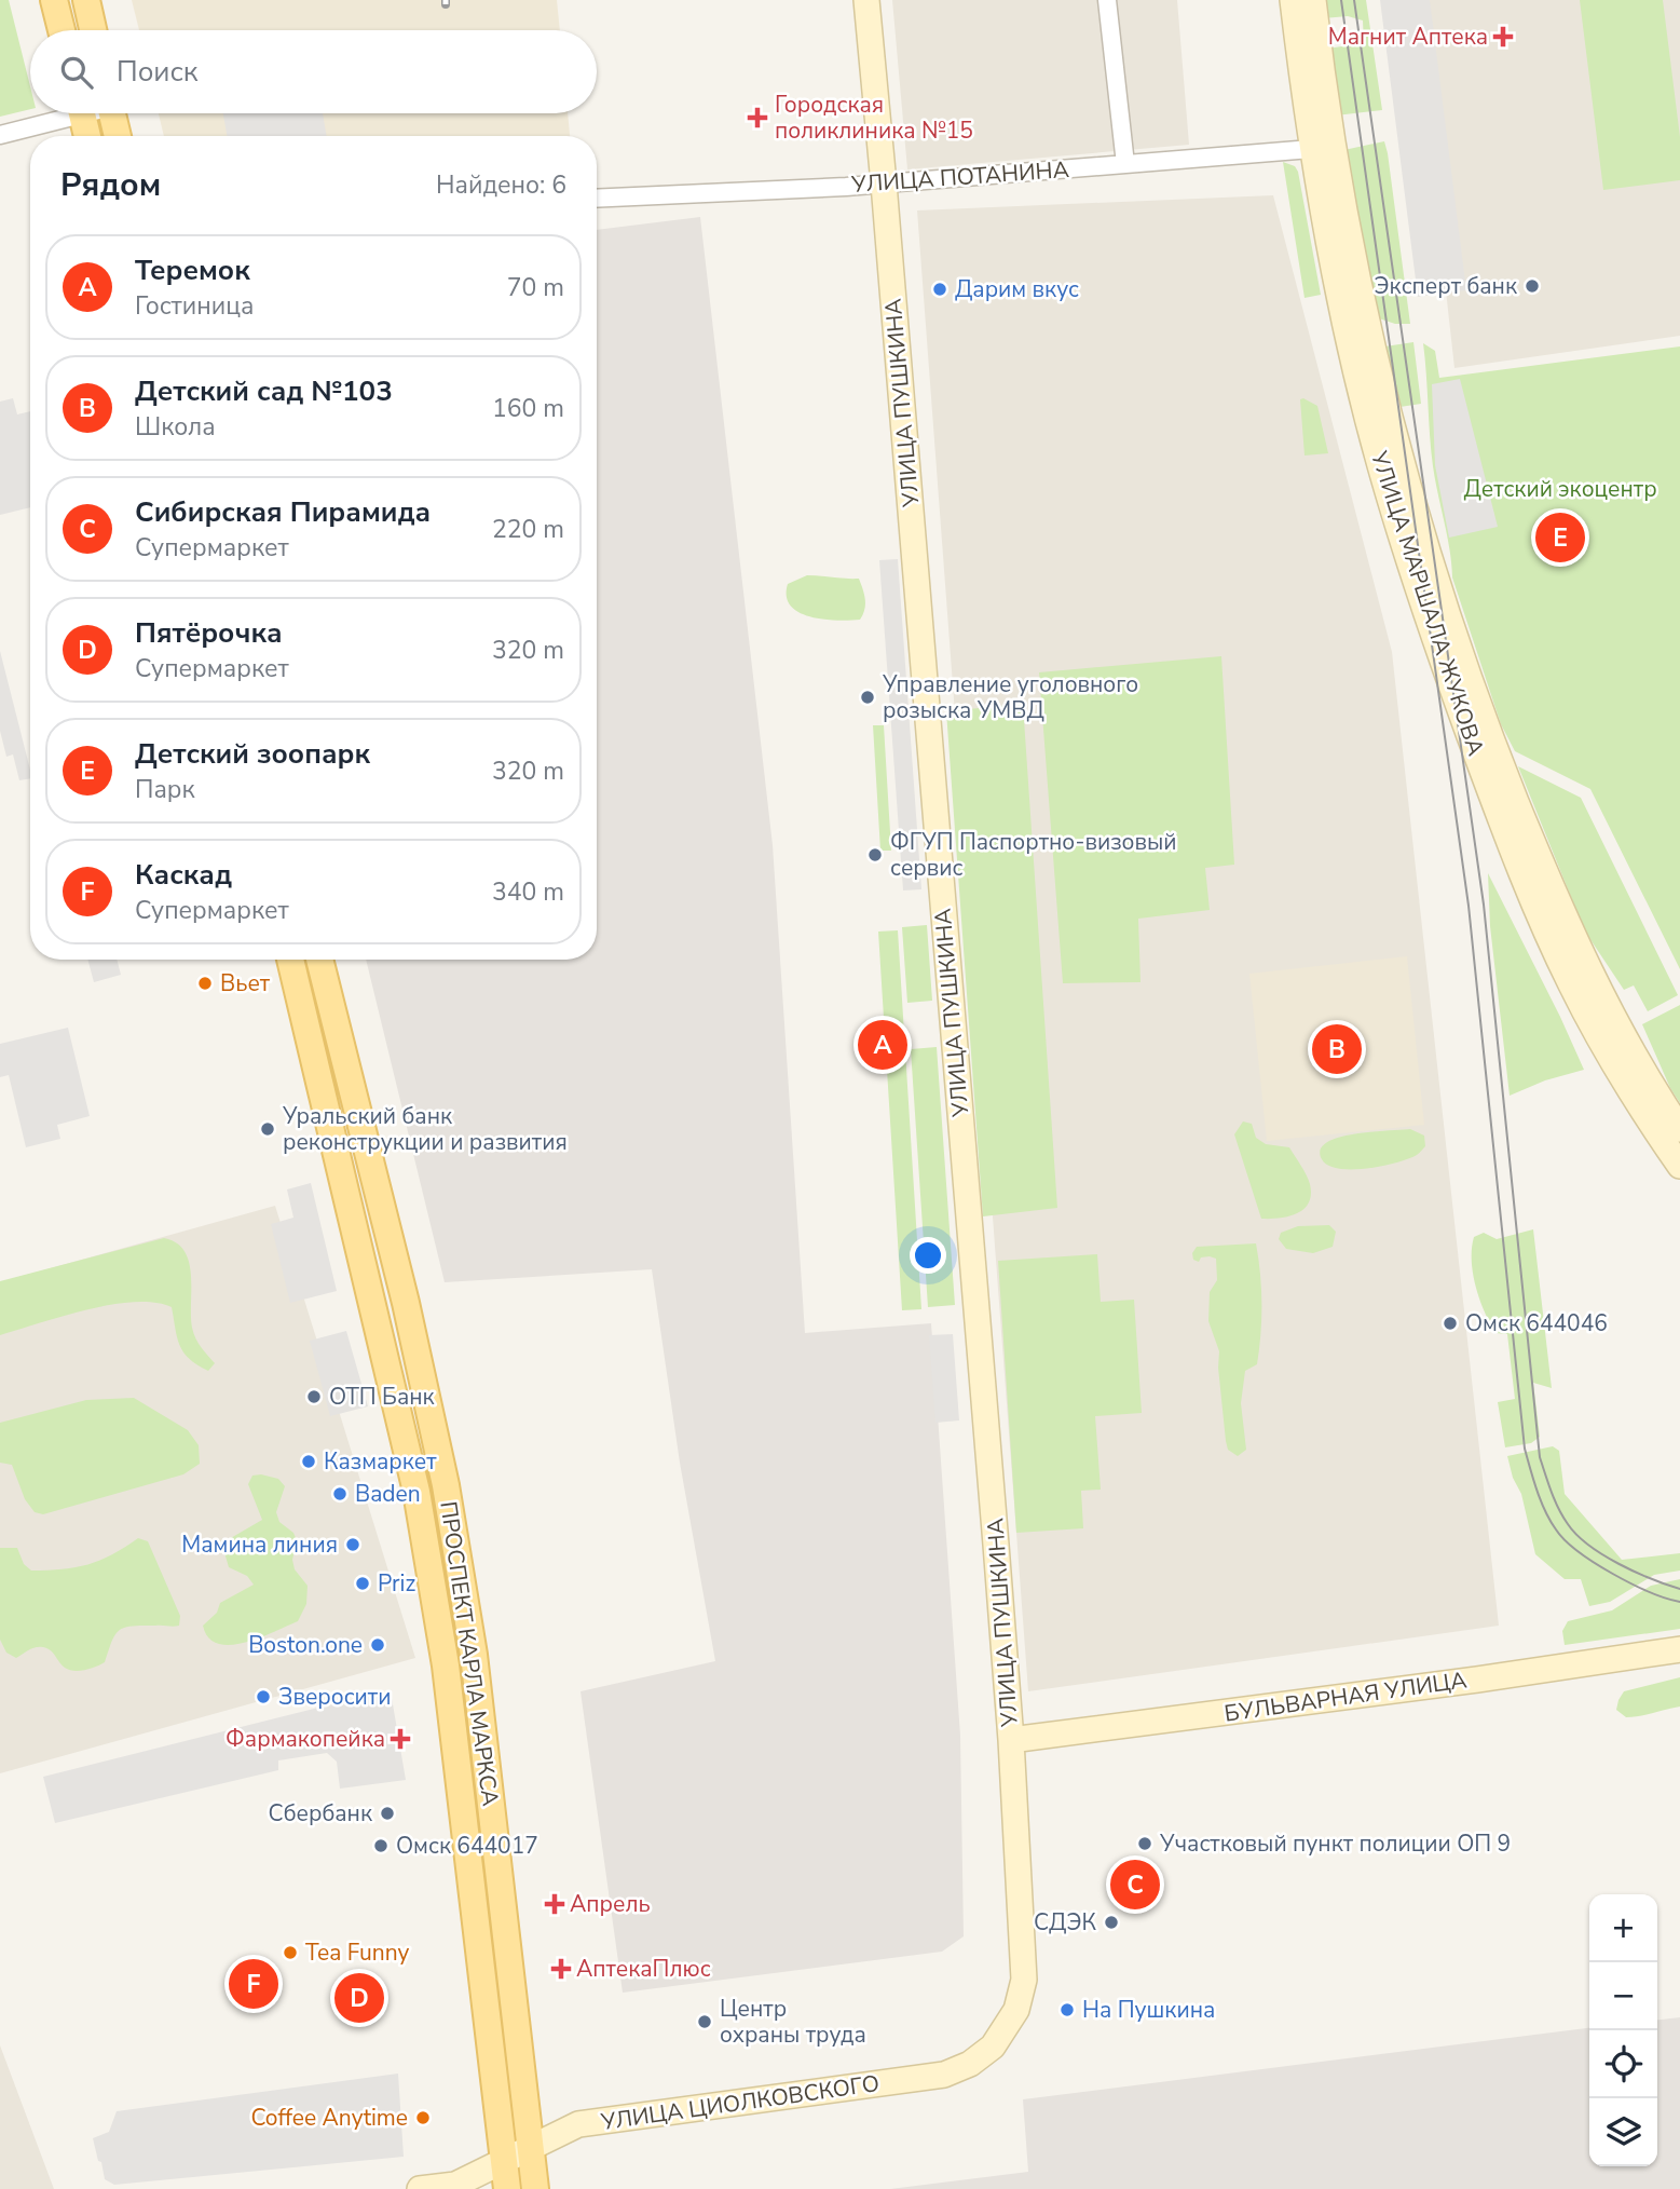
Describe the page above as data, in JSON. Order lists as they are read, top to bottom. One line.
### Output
{"streets":{"main road":["УЛИЦА ПУШКИНА","УЛИЦА МАРШАЛА ЖУКОВА","ПРОСПЕКТ КАРЛА МАРКСА","БУЛЬВАРНАЯ УЛИЦА","УЛИЦА ЦИОЛКОВСКОГО"],"street":["УЛИЦА ПОТАНИНА"]},"crossings":[["УЛИЦА ПОТАНИНА","УЛИЦА ПУШКИНА"],["УЛИЦА ПОТАНИНА","УЛИЦА МАРШАЛА ЖУКОВА"],["УЛИЦА ПУШКИНА","БУЛЬВАРНАЯ УЛИЦА"],["УЛИЦА ПУШКИНА","УЛИЦА ЦИОЛКОВСКОГО"],["ПРОСПЕКТ КАРЛА МАРКСА","УЛИЦА ЦИОЛКОВСКОГО"]],"parks":["Детский экоцентр"],"places":{"health":["Магнит Аптека","Городская поликлиника №15","Фармакопейка","Апрель","АптекаПлюс"],"other":["Эксперт банк","Дарим вкус","Управление уголовного розыска УМВД","ФГУП Паспортно-визовый сервис","Вьет","Уральский банк реконструкции и развития","Омск 644046","ОТП Банк","Казмаркет","Baden","Мамина линия","Priz","Boston.one","Зверосити","Сбербанк","Участковый пункт полиции ОП 9","Омск 644017","СДЭК","Tea Funny","На Пушкина","Центр охраны труда","Coffee Anytime"]},"page":{"search":"Поиск","heading":["Рядом","Найдено: 6"],"list":[{"mark":"A","name":"Теремок","note":"Гостиница","value":"70 m"},{"mark":"B","name":"Детский сад №103","note":"Школа","value":"160 m"},{"mark":"C","name":"Сибирская Пирамида","note":"Супермаркет","value":"220 m"},{"mark":"D","name":"Пятёрочка","note":"Супермаркет","value":"320 m"},{"mark":"E","name":"Детский зоопарк","note":"Парк","value":"320 m"},{"mark":"F","name":"Каскад","note":"Супермаркет","value":"340 m"}],"pins":["E","A","B","C","F","D"],"map_buttons":["+","−"]}}
